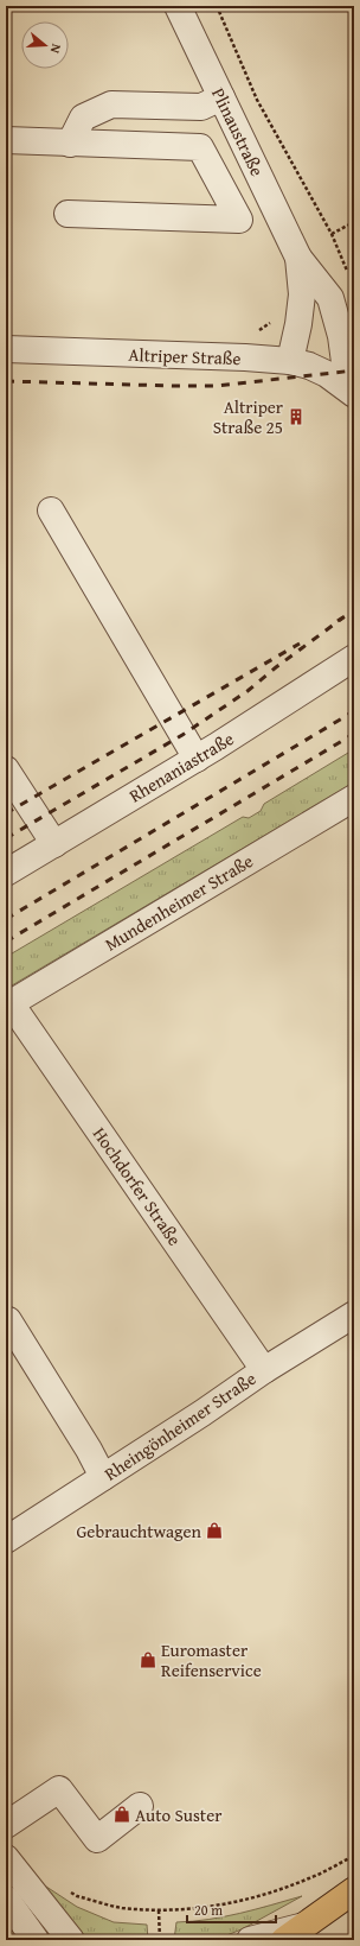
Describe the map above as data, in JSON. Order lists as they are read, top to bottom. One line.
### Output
{"streets":{"street":["Plinaustraße","Altriper Straße","Rhenaniastraße","Mundenheimer Straße","Hochdorfer Straße","Rheingönheimer Straße"]},"crossings":[["Plinaustraße","Altriper Straße"],["Mundenheimer Straße","Hochdorfer Straße"],["Hochdorfer Straße","Rheingönheimer Straße"]],"places":{"building":["Altriper Straße 25"],"shop":["Gebrauchtwagen","Euromaster Reifenservice","Auto Suster"]},"scale_bar":"20 m","north":"right"}
